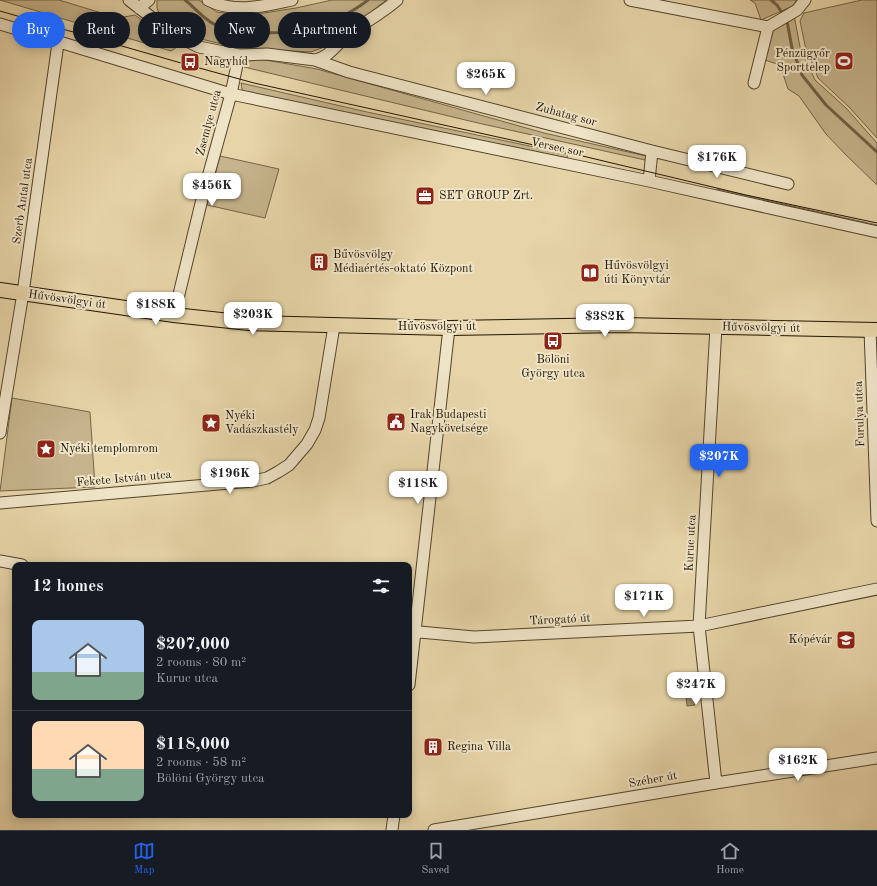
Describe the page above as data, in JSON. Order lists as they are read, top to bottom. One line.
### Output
{"streets":{"main road":["Hűvösvölgyi út"],"street":["Zuhatag sor","Zsemlye utca","Versec sor","Szerb Antal utca","Furulya utca","Fekete István utca","Kuruc utca","Tárogató út","Széher út"]},"crossings":[["Zuhatag sor","Zsemlye utca"],["Zsemlye utca","Versec sor"],["Zsemlye utca","Hűvösvölgyi út"],["Szerb Antal utca","Hűvösvölgyi út"],["Hűvösvölgyi út","Furulya utca"],["Hűvösvölgyi út","Fekete István utca"],["Hűvösvölgyi út","Kuruc utca"],["Kuruc utca","Tárogató út"],["Kuruc utca","Széher út"]],"places":{"sports":["Pénzügyőr Sporttelep"],"bus stop":["Nagyhíd","Bölöni György utca"],"office":["SET GROUP Zrt."],"building":["Bűvösvölgy Médiaértés-oktató Központ","Regina Villa"],"library":["Hűvösvölgyi úti Könyvtár"],"public building":["Irak Budapesti Nagykövetsége"],"place":["Nyéki Vadászkastély","Nyéki templomrom"],"school or university":["Kópévár"]},"page":{"chip":["Buy","Rent","Filters","New","Apartment"],"price":["$265K","$176K","$456K","$188K","$203K","$382K","$207K","$196K","$118K","$171K","$247K","$162K"],"heading":"12 homes","list":[{"name":"$207,000","note":"2 rooms · 80 m² · Kuruc utca"},{"name":"$118,000","note":"2 rooms · 58 m² · Bölöni György utca"}],"tabs":["Map","Saved","Home"]}}
